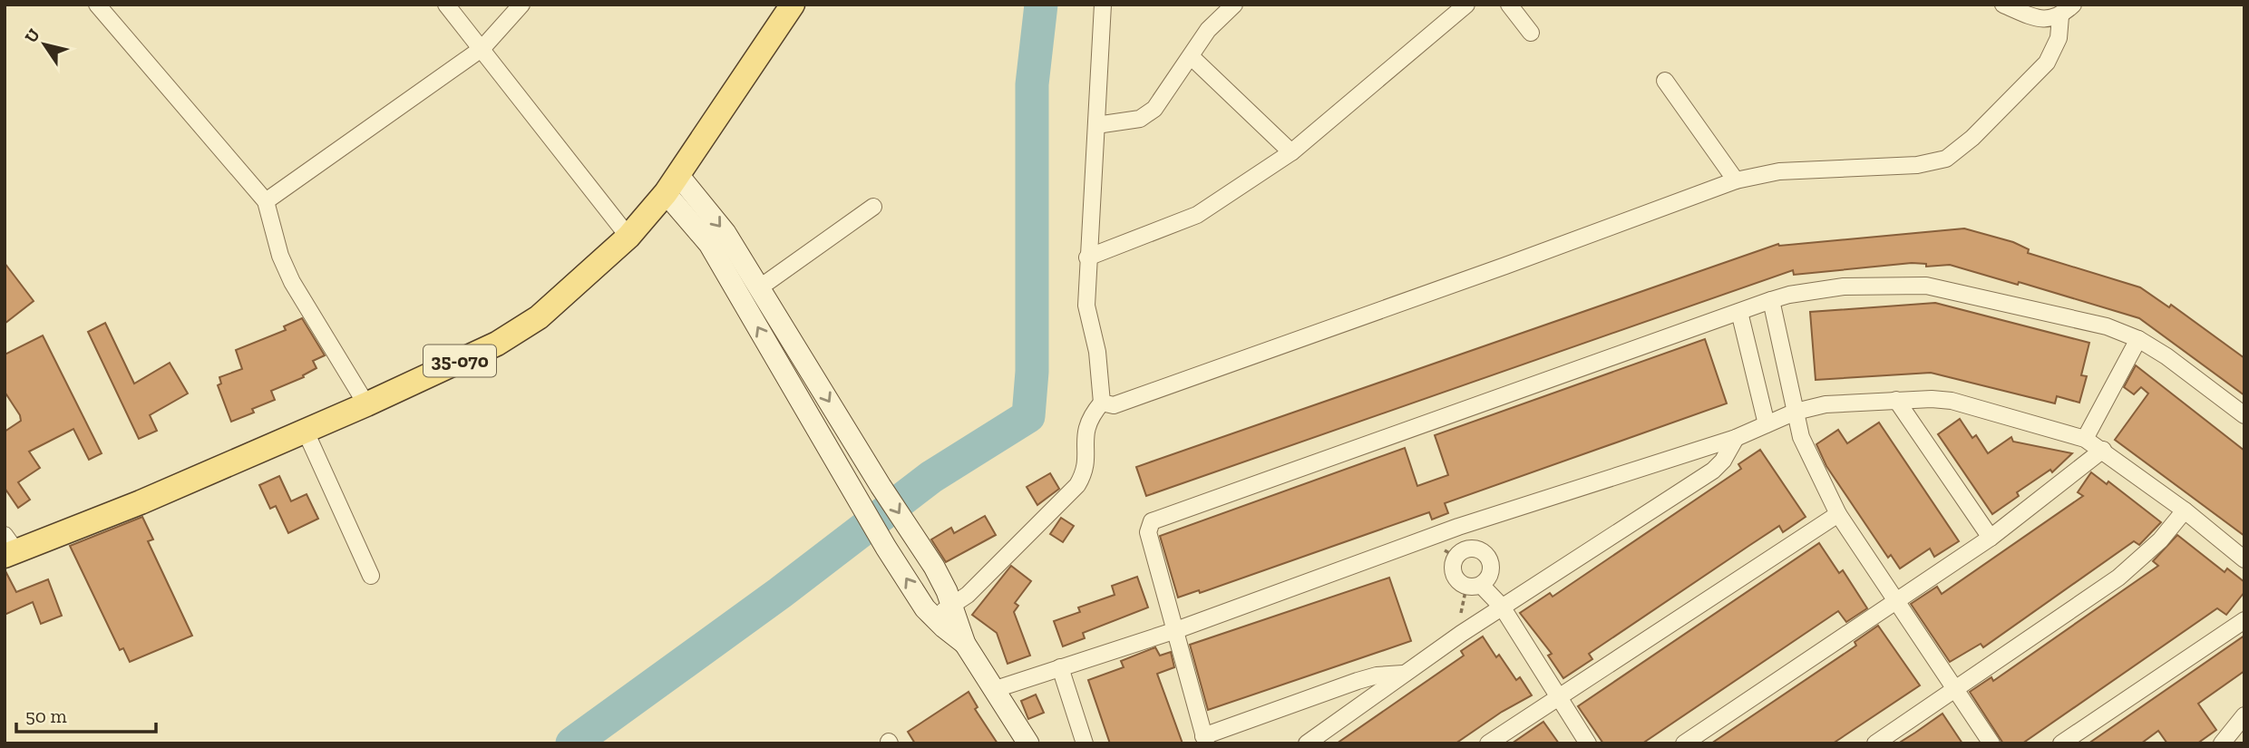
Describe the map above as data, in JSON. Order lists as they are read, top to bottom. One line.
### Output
{"streets":{"main road":["35-070"]},"scale_bar":"50 m","north":"top left"}
